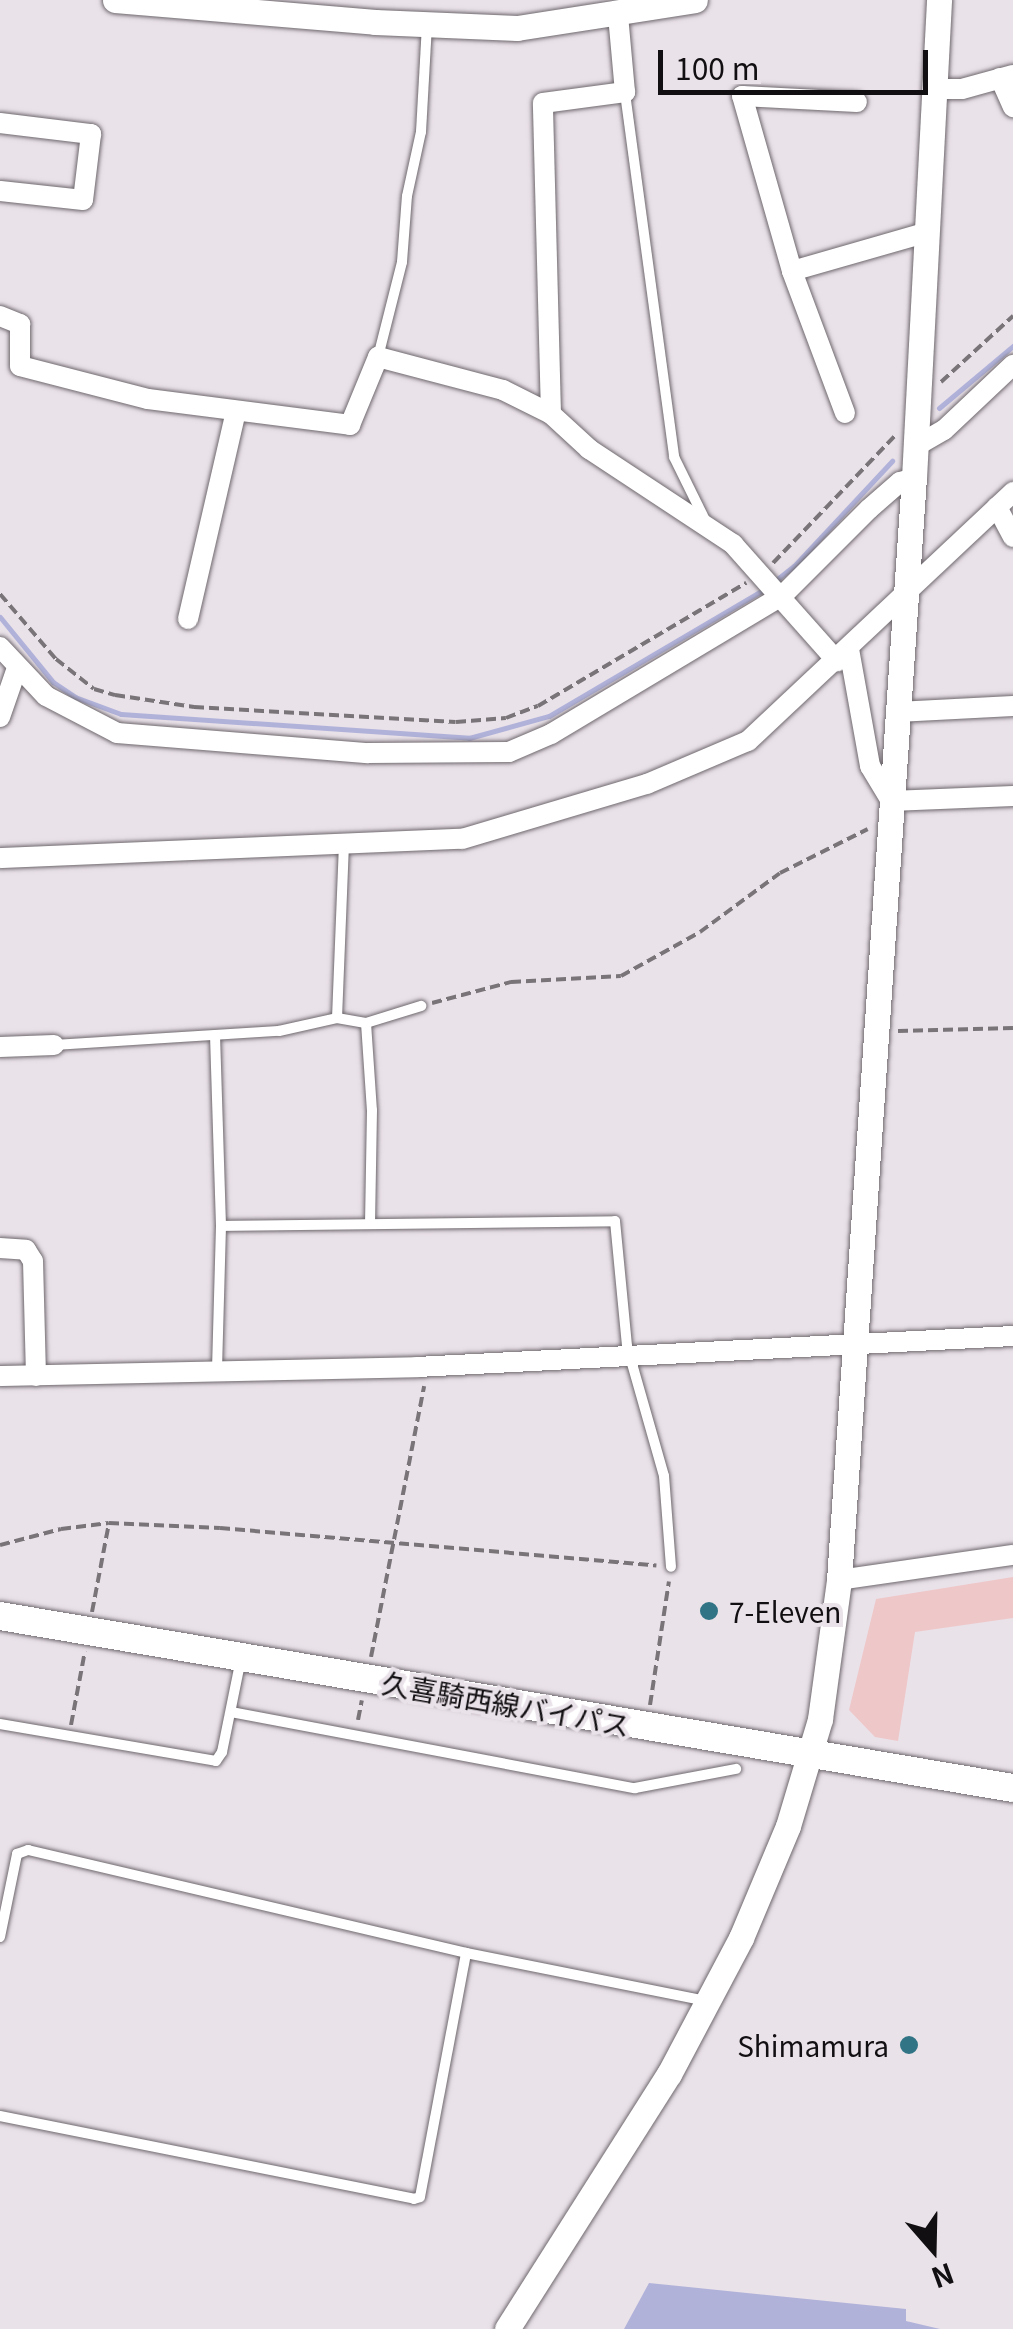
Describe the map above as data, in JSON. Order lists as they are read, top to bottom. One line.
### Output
{"streets":{"main road":["久喜騎西線バイパス"]},"places":["7-Eleven","Shimamura"],"scale_bar":"100 m","north":"bottom"}
